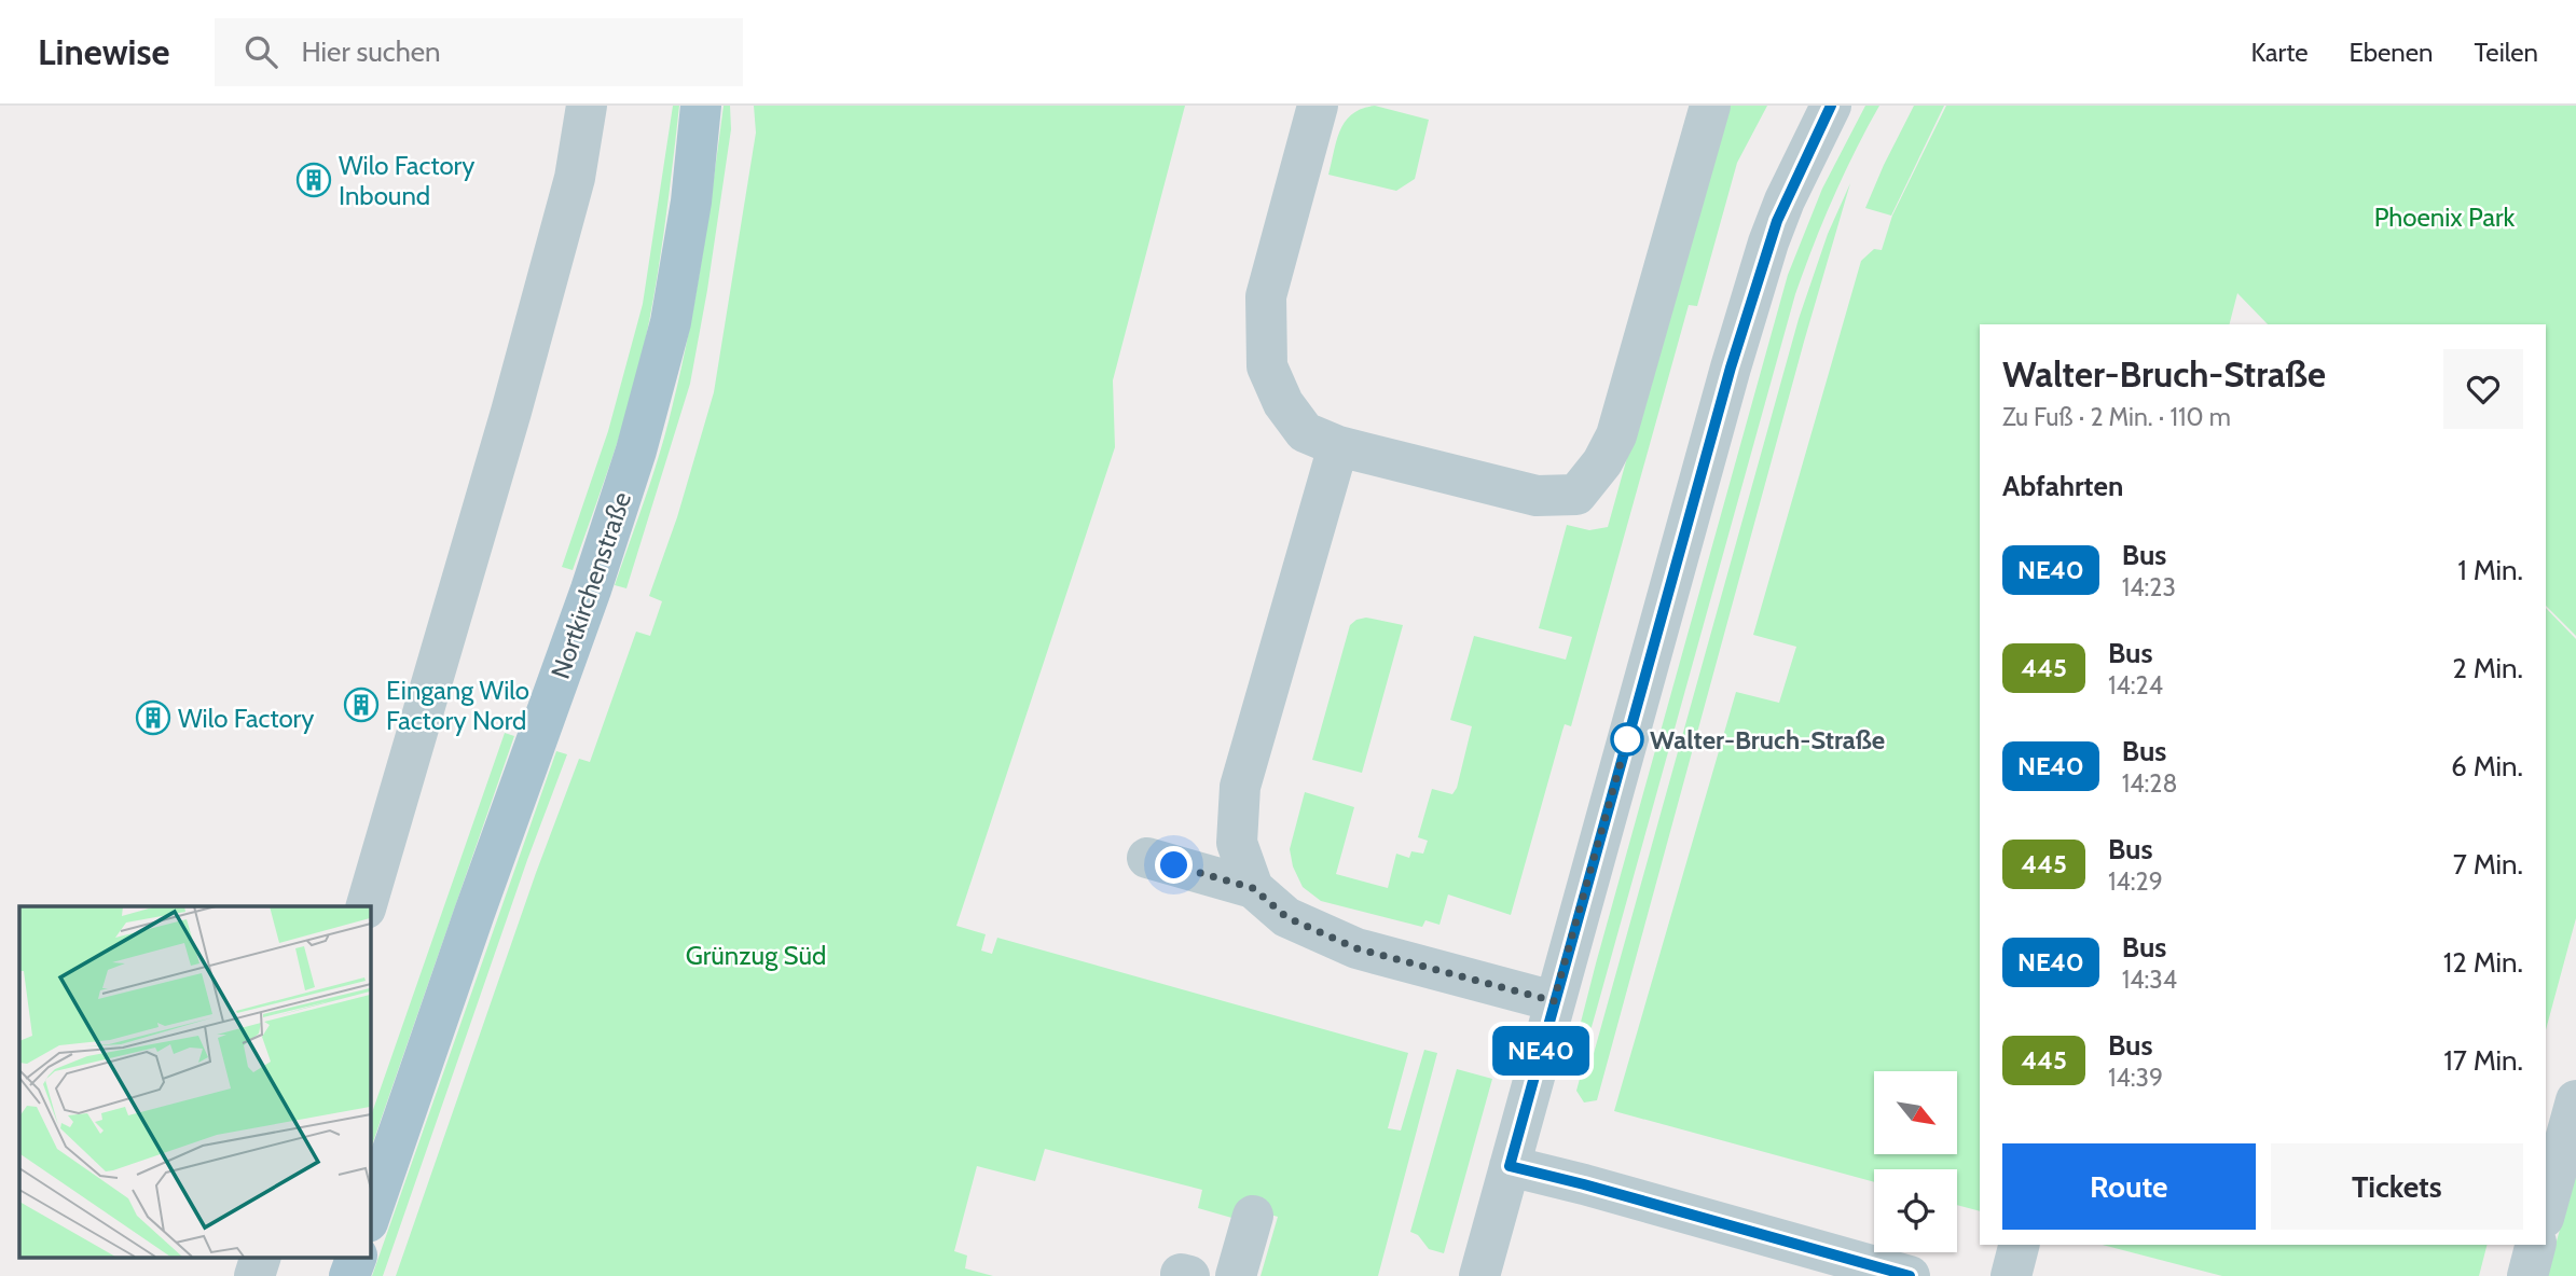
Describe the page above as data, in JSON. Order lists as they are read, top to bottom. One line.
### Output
{"streets":{"main road":["Nortkirchenstraße"]},"parks":["Phoenix Park","Grünzug Süd"],"places":{"building":["Wilo Factory Inbound","Eingang Wilo Factory Nord","Wilo Factory"],"other":["Walter-Bruch-Straße"]},"lines":["bus line NE40"],"north":"bottom right","page":{"header":"Linewise","search":"Hier suchen","nav":["Karte","Ebenen","Teilen"],"on_map":"NE40","heading":[["Walter-Bruch-Straße","Zu Fuß · 2 Min. · 110 m"],"Abfahrten"],"list":[{"mark":"NE40","name":"Bus","note":"14:23","value":"1 Min."},{"mark":"445","name":"Bus","note":"14:24","value":"2 Min."},{"mark":"NE40","name":"Bus","note":"14:28","value":"6 Min."},{"mark":"445","name":"Bus","note":"14:29","value":"7 Min."},{"mark":"NE40","name":"Bus","note":"14:34","value":"12 Min."},{"mark":"445","name":"Bus","note":"14:39","value":"17 Min."}],"buttons":["Route","Tickets"]}}
